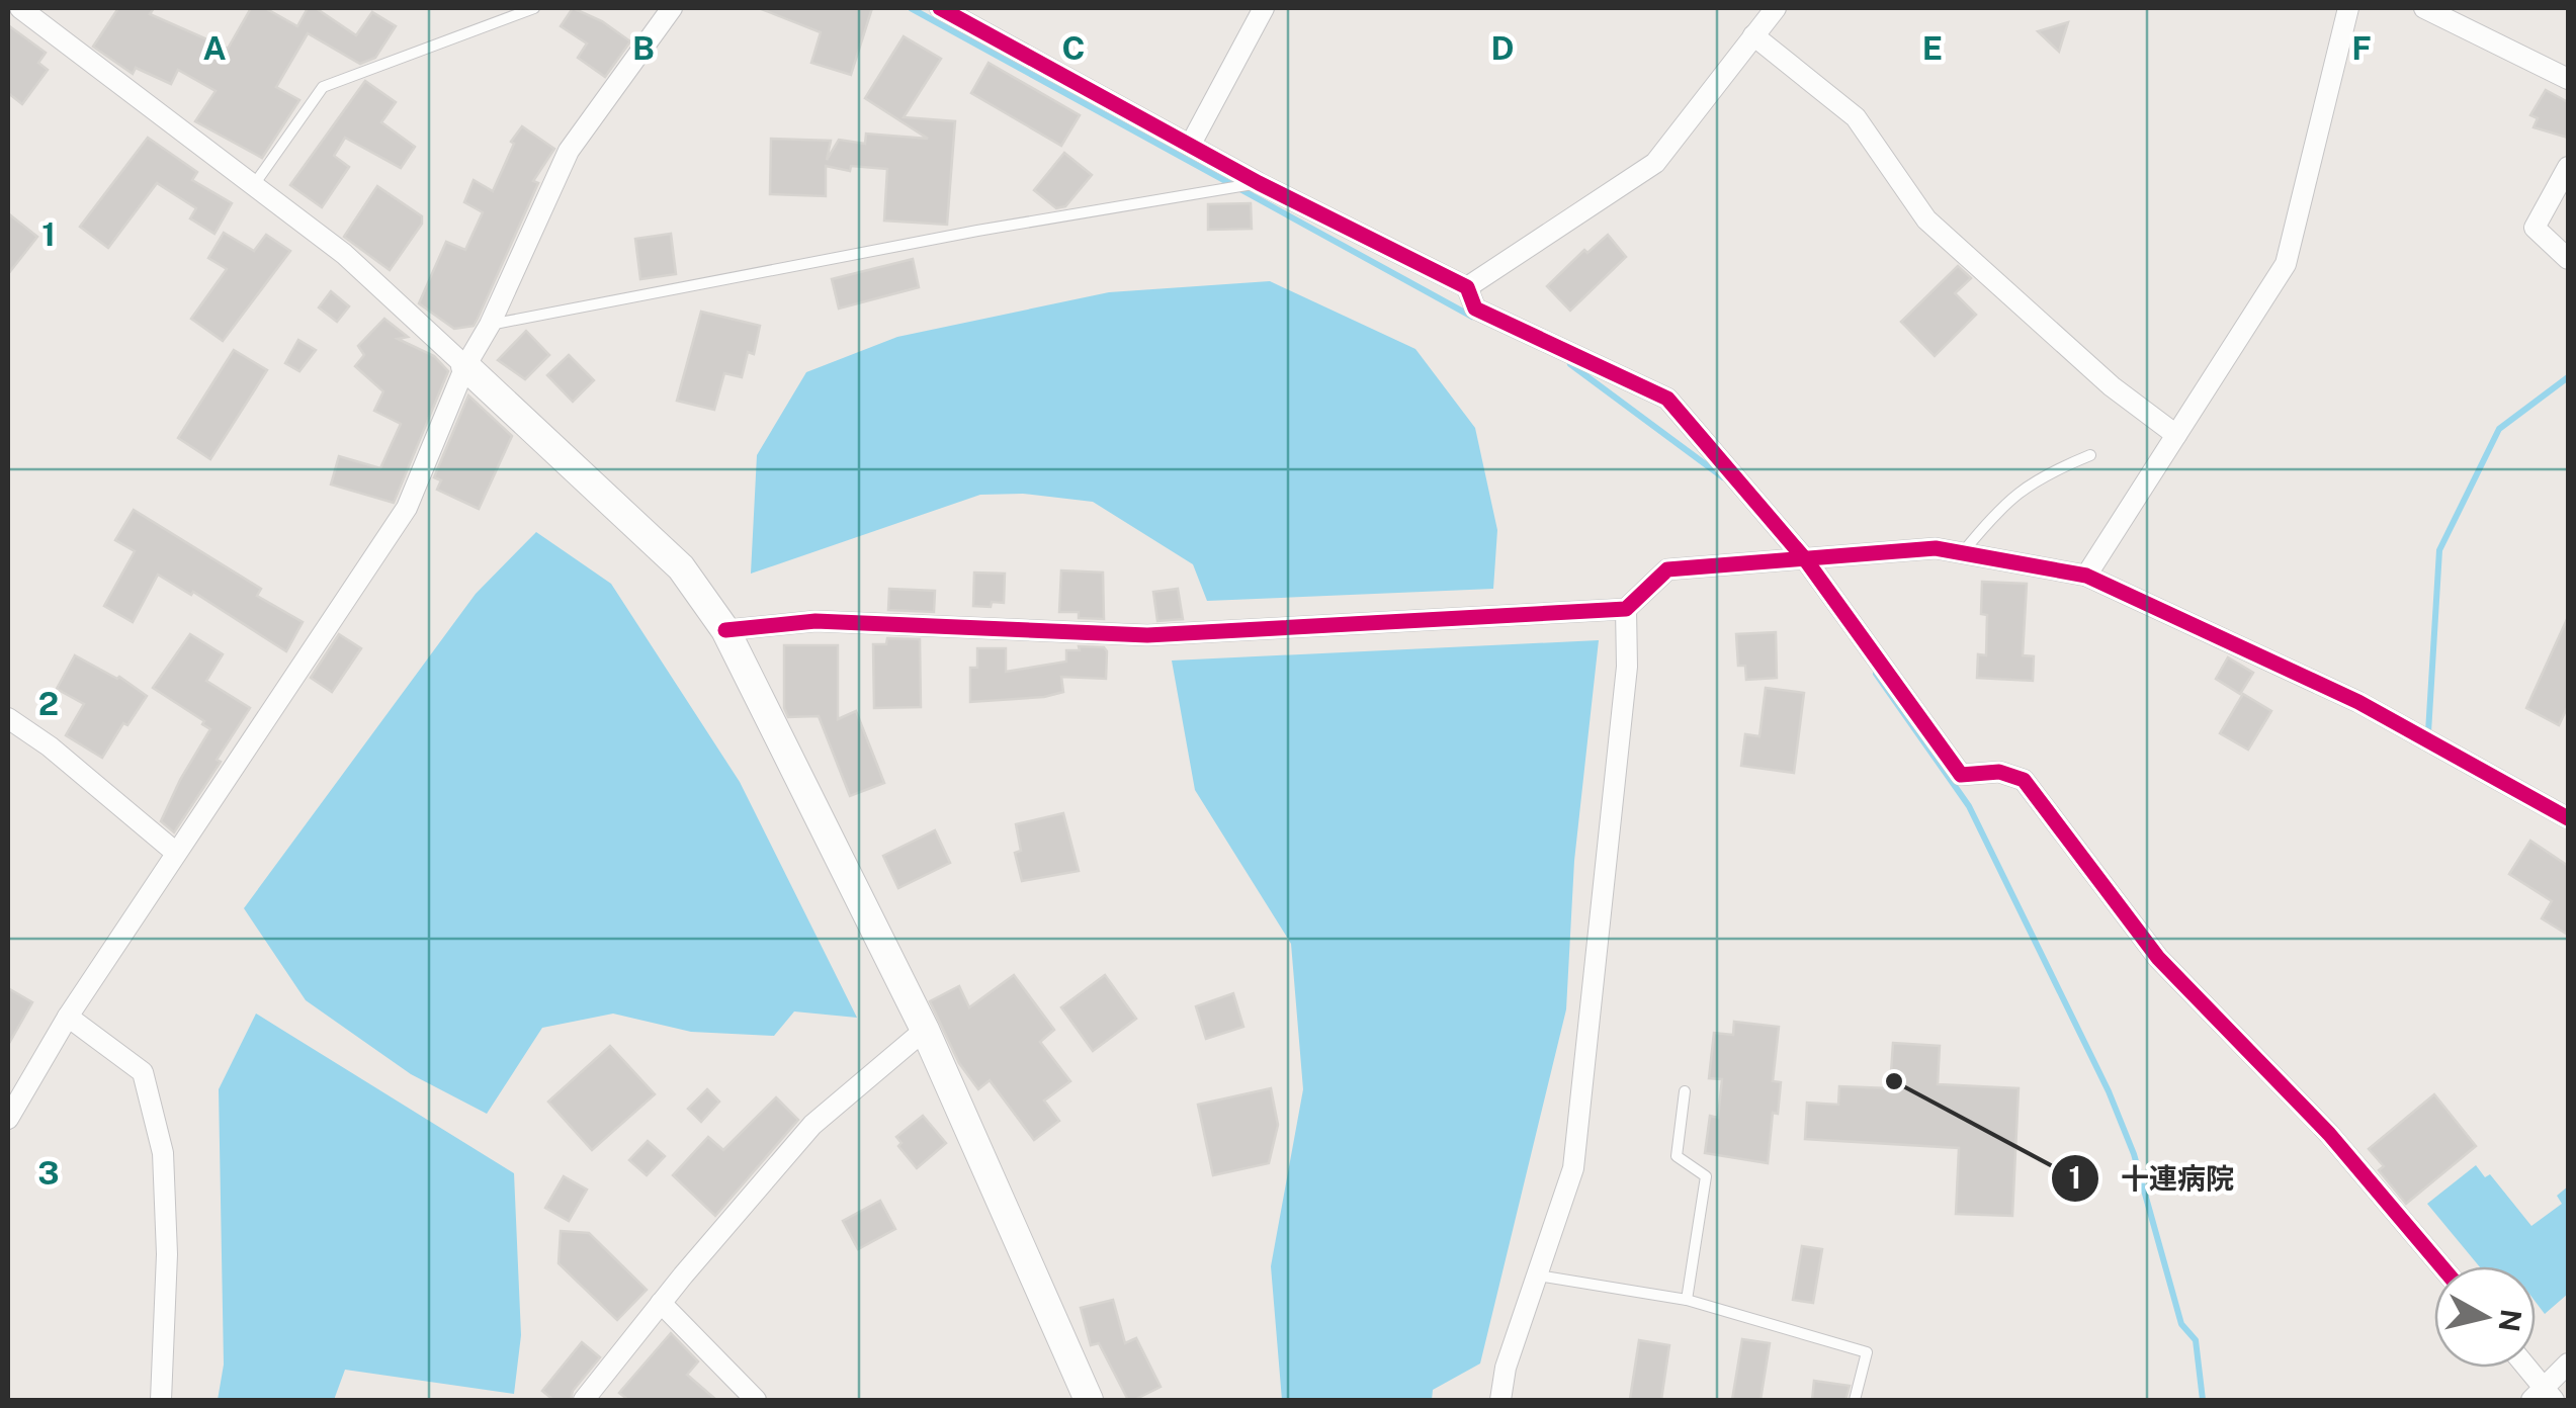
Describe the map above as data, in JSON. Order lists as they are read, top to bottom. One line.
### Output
{"places":["十連病院"],"north":"right","grid":{"columns":["A","B","C","D","E","F"],"rows":["1","2","3"]}}
